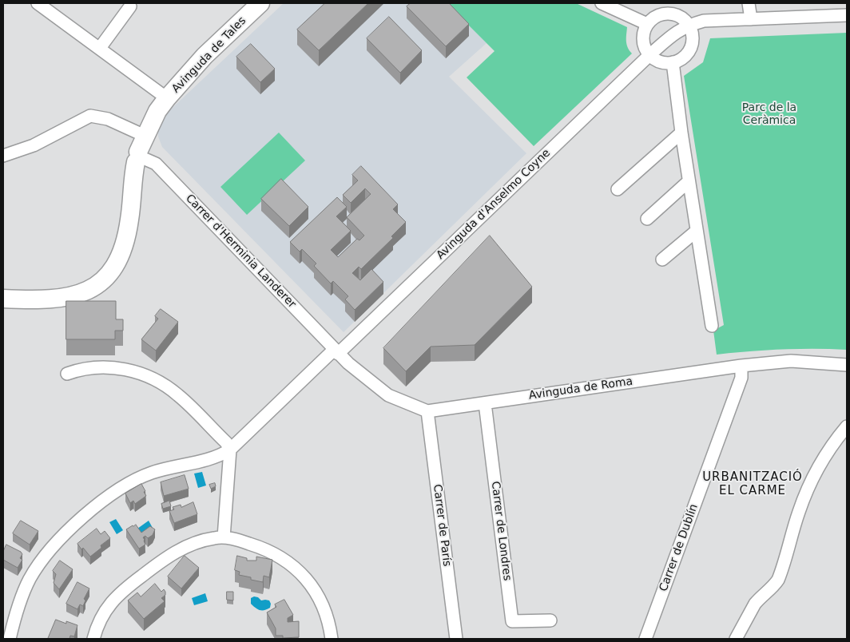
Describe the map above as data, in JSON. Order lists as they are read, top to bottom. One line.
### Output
{"streets":{"main road":["Avinguda de Tales"],"street":["Avinguda d'Anselmo Coyne","Carrer d'Herminia Landerer","Avinguda de Roma","Carrer de París","Carrer de Londres","Carrer de Dublín"]},"crossings":[["Avinguda de Tales","Carrer d'Herminia Landerer"],["Avinguda d'Anselmo Coyne","Carrer d'Herminia Landerer"],["Avinguda d'Anselmo Coyne","Avinguda de Roma"],["Carrer d'Herminia Landerer","Avinguda de Roma"],["Avinguda de Roma","Carrer de París"],["Avinguda de Roma","Carrer de Londres"],["Avinguda de Roma","Carrer de Dublín"]],"districts":["URBANITZACIÓ EL CARME"],"parks":["Parc de la Ceràmica"]}
